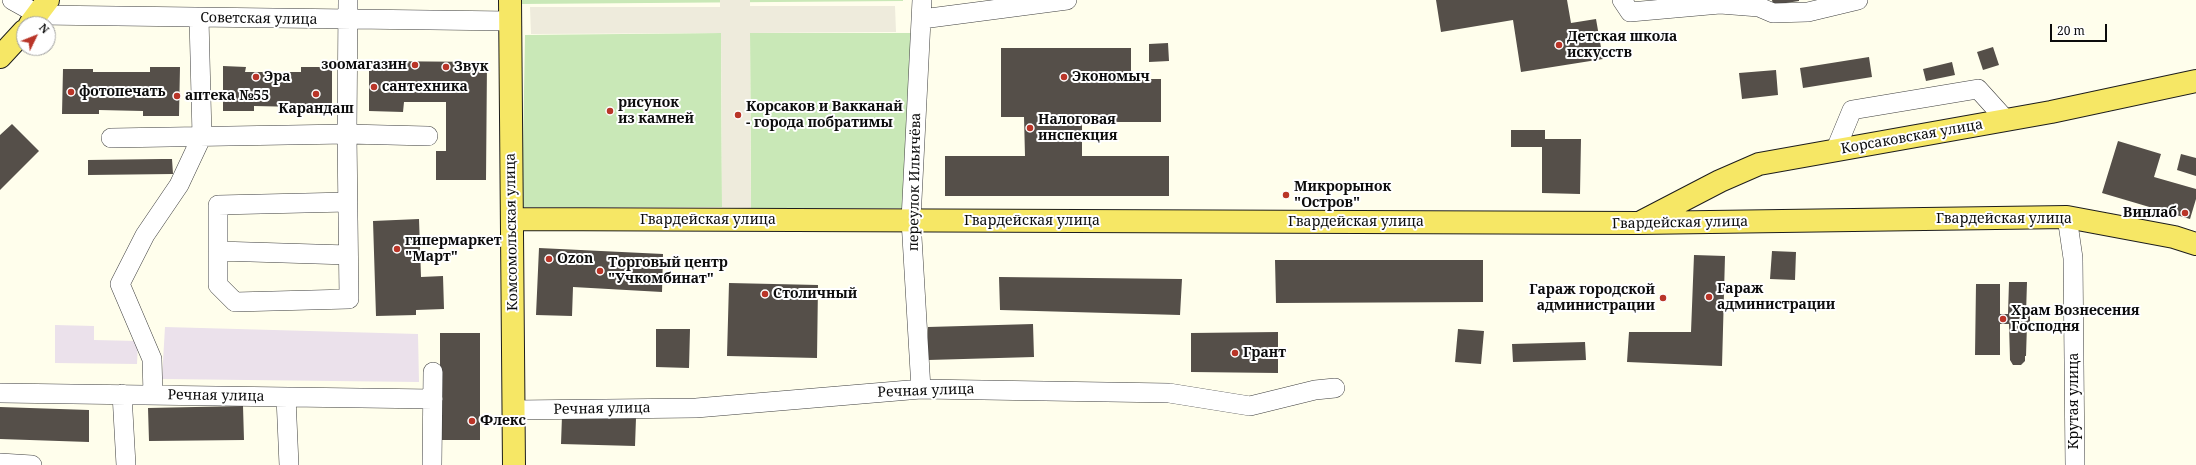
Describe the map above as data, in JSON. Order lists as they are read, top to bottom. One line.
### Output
{"streets":{"main road":["Корсаковская улица","Гвардейская улица","Комсомольская улица"],"street":["Советская улица","переулок Ильичёва","Речная улица","Крутая улица"]},"crossings":[["Советская улица","Комсомольская улица"],["Корсаковская улица","Гвардейская улица"],["переулок Ильичёва","Гвардейская улица"],["переулок Ильичёва","Речная улица"],["Гвардейская улица","Комсомольская улица"],["Гвардейская улица","Крутая улица"],["Комсомольская улица","Речная улица"]],"places":["Детская школа искусств","зоомагазин","Звук","Эра","Экономыч","сантехника","фотопечать","Карандаш","аптека №55","рисунок из камней","Корсаков и Вакканай - города побратимы","Налоговая инспекция","Микрорынок \"Остров\"","Винлаб","гипермаркет \"Март\"","Ozon","Торговый центр \"Учкомбинат\"","Столичный","Гараж администрации","Гараж городской администрации","Храм Вознесения Господня","Грант","Флекс"],"scale_bar":"20 m","north":"top right"}
